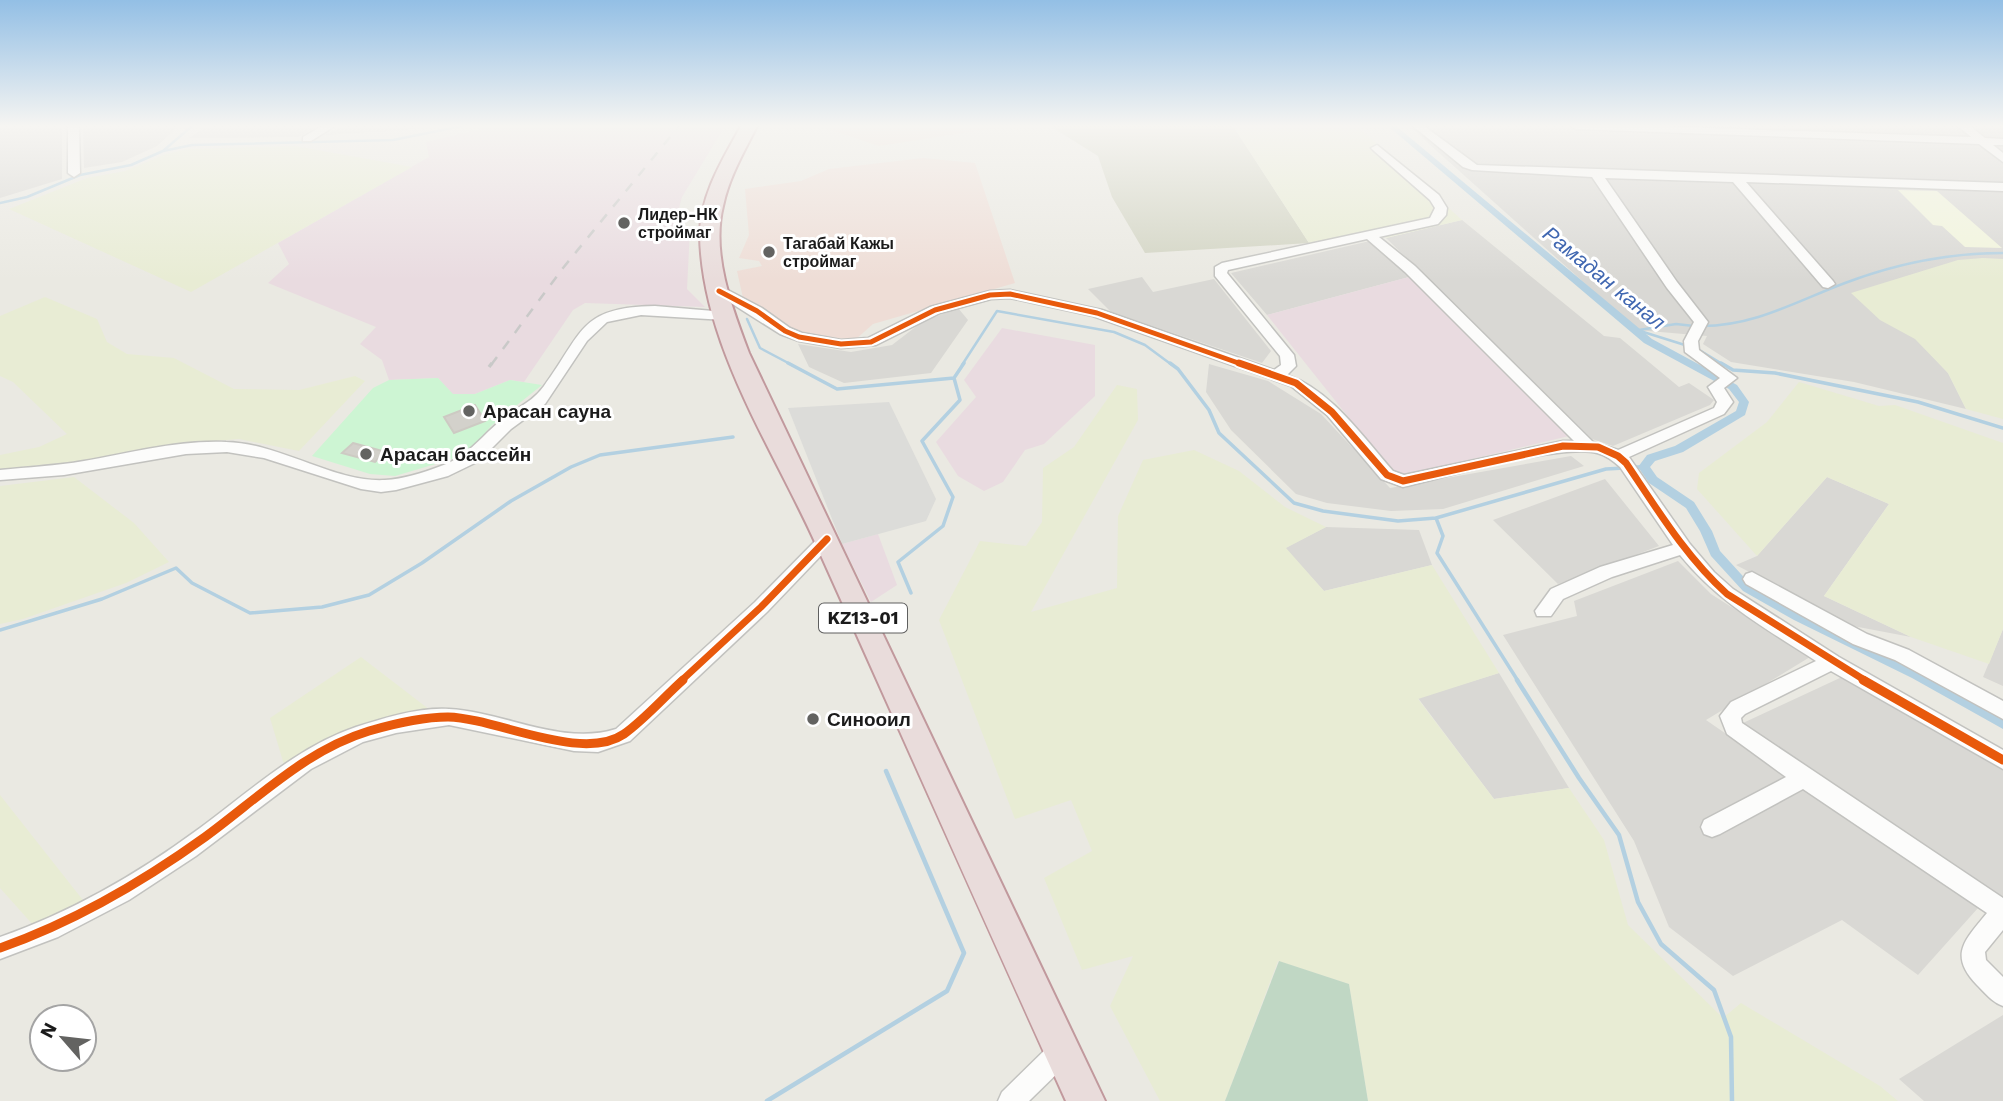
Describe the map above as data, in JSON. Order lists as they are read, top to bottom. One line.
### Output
{"streets":{"highway":["KZ13-01"]},"water":["Рамадан канал"],"places":["Лидер-НК строймаг","Тагабай Кажы строймаг","Арасан сауна","Арасан бассейн","Синооил"],"north":"top left"}
